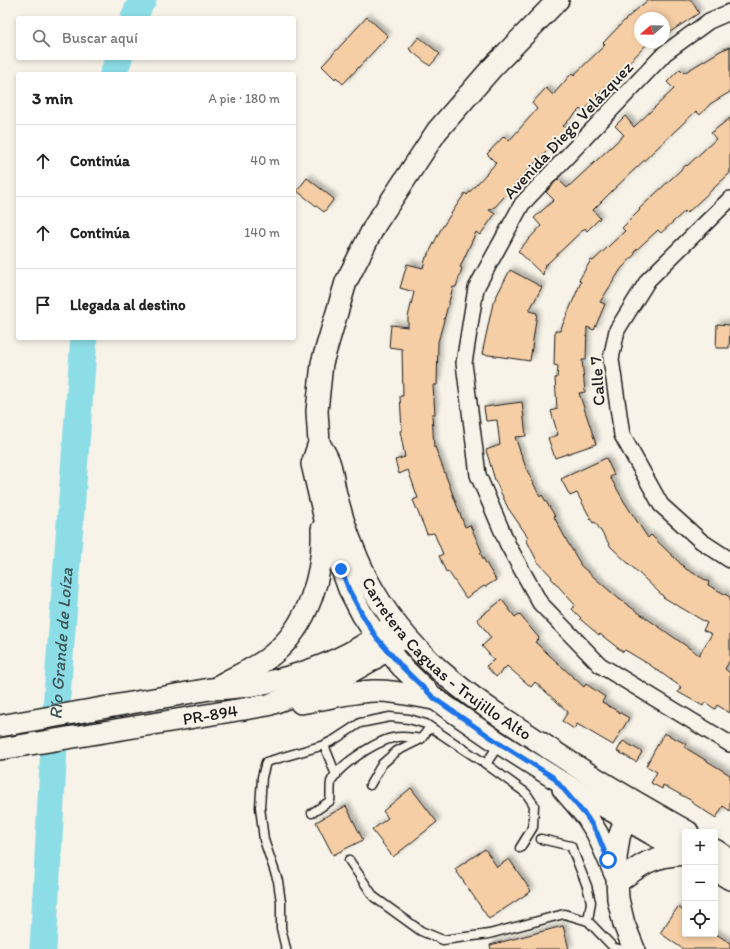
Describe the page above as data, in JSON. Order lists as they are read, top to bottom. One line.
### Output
{"streets":{"street":["Avenida Diego Velázquez","Calle 7","Carretera Caguas - Trujillo Alto","PR-894"]},"crossings":[["Carretera Caguas - Trujillo Alto","PR-894"]],"water":["Río Grande de Loíza"],"north":"left","page":{"search":"Buscar aquí","heading":["3 min","A pie · 180 m"],"list":[["Continúa","40 m"],["Continúa","140 m"],"Llegada al destino"],"map_buttons":["+","−"]}}
